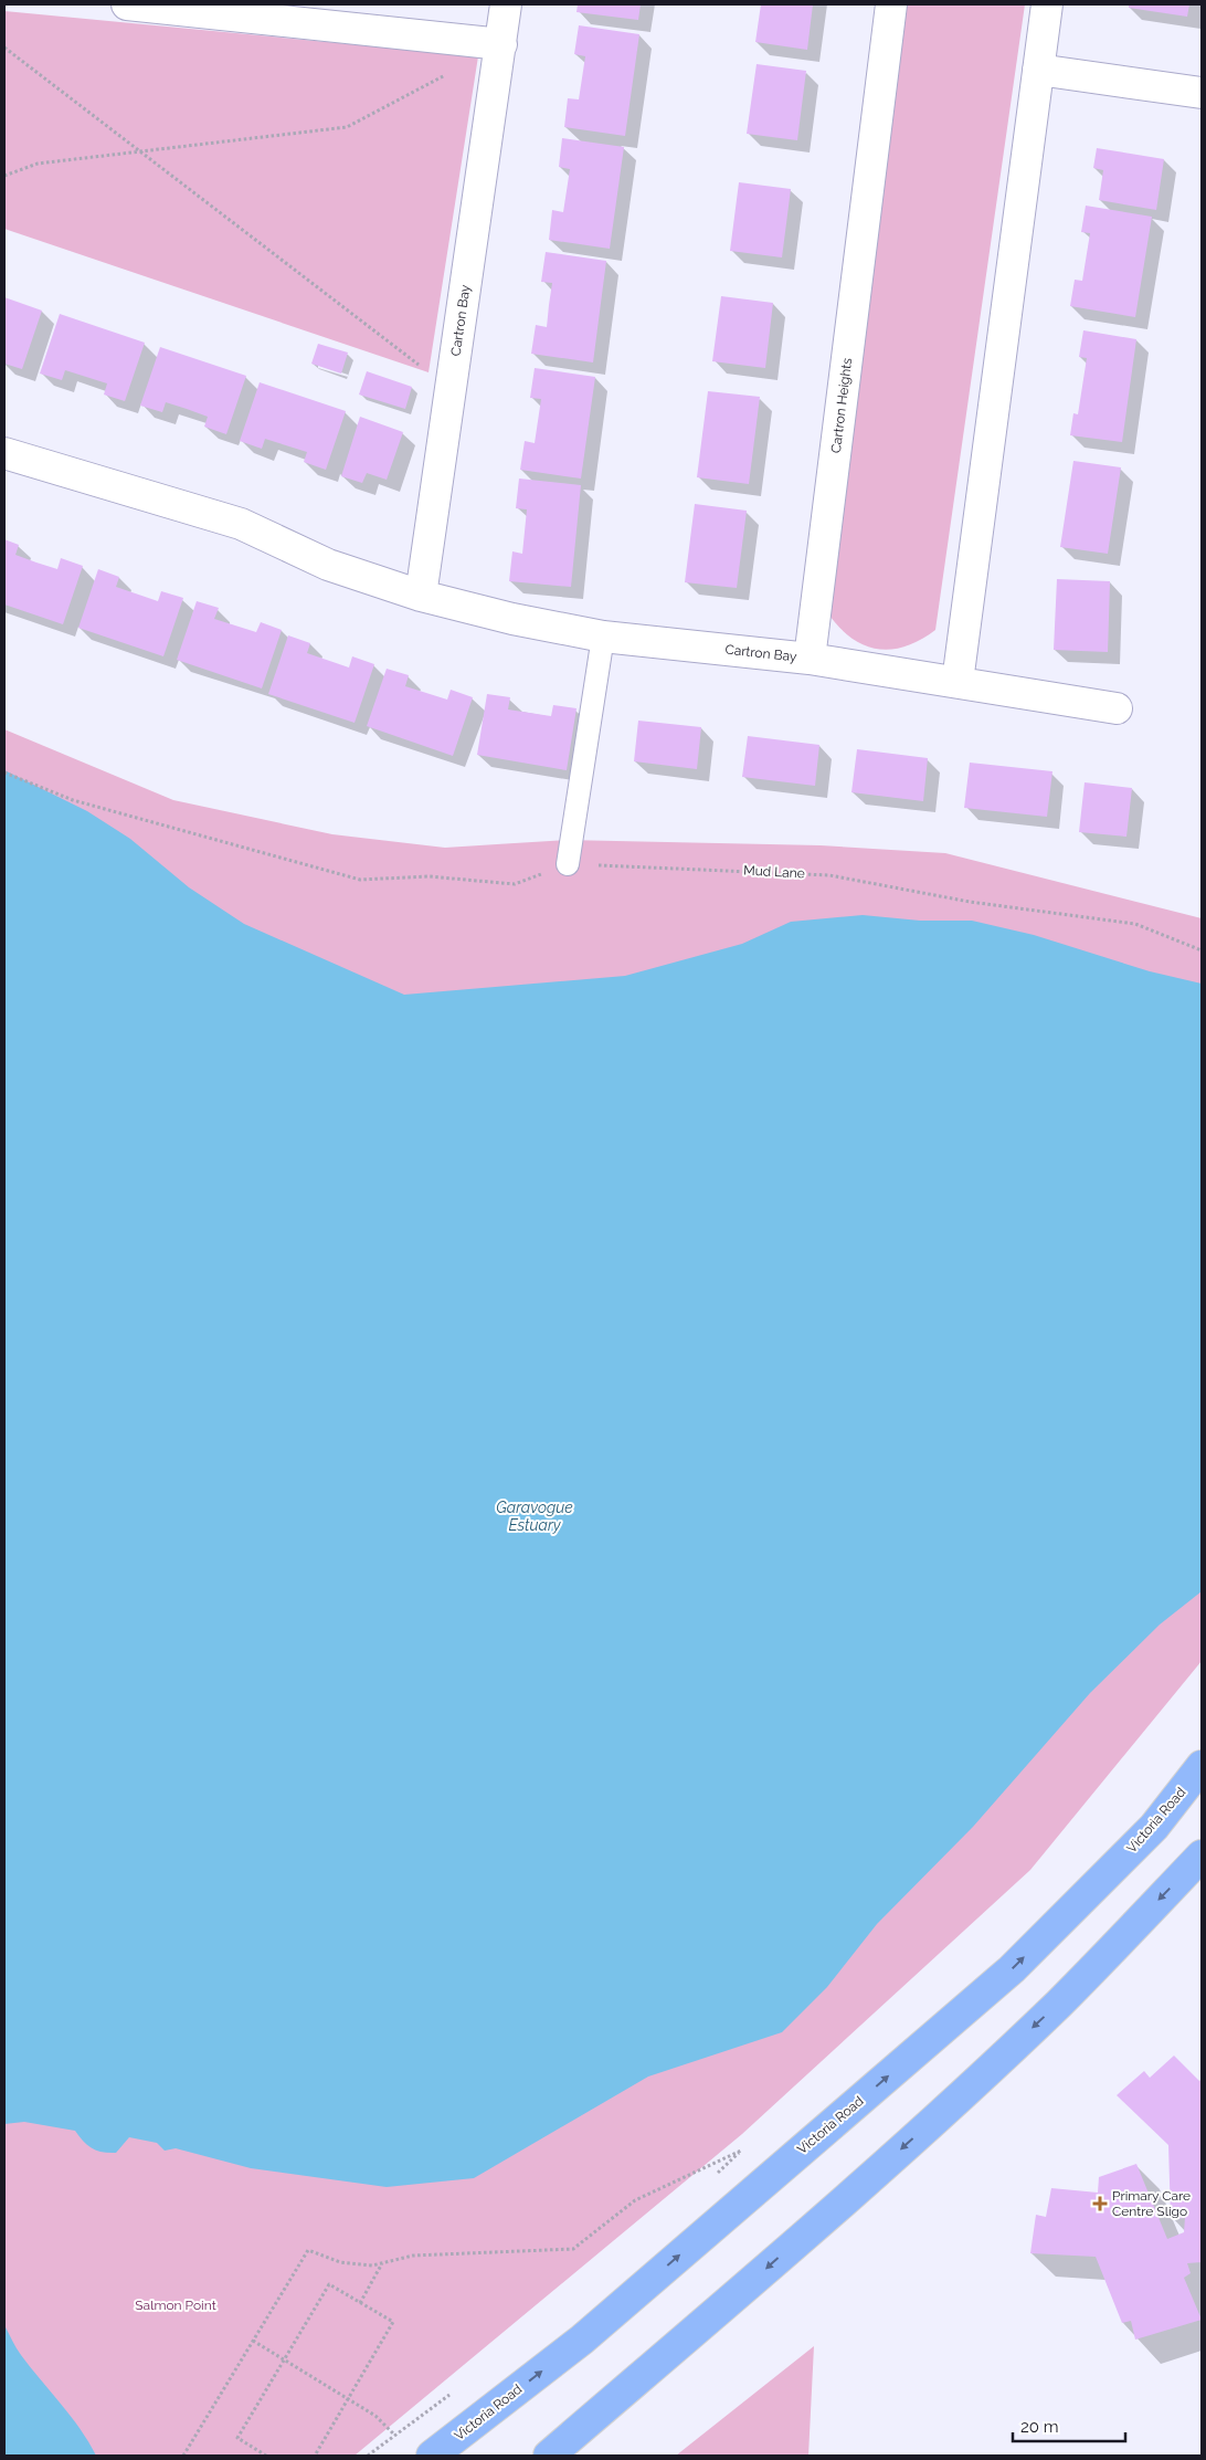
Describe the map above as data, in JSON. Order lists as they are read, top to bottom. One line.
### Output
{"streets":{"highway":["Victoria Road"],"street":["Cartron Bay","Cartron Heights"],"path":["Mud Lane"]},"crossings":[["Cartron Bay","Cartron Heights"]],"water":["Garavogue Estuary"],"parks":["Salmon Point"],"places":{"health":["Primary Care Centre Sligo"]},"scale_bar":"20 m"}
